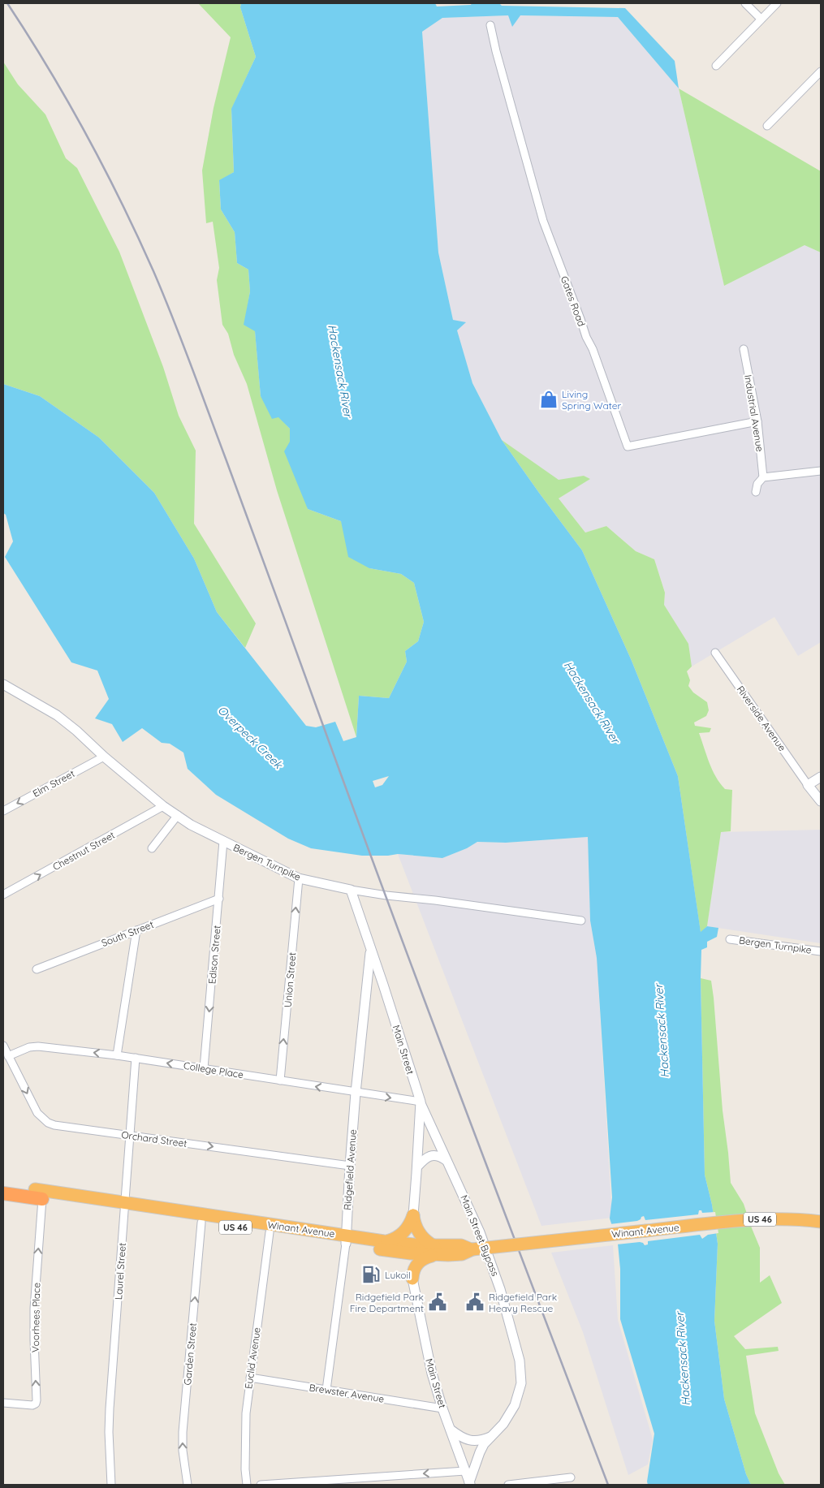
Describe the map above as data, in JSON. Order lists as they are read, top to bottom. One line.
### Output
{"streets":{"highway":["US 46","Winant Avenue"],"street":["Gates Road","Industrial Avenue","Riverside Avenue","Elm Street","Chestnut Street","Bergen Turnpike","South Street","Edison Street","Union Street","Main Street","College Place","Orchard Street","Ridgefield Avenue","Main Street Bypass","Laurel Street","Voorhees Place","Garden Street","Euclid Avenue","Brewster Avenue"]},"crossings":[["Gates Road","Industrial Avenue"],["Elm Street","Bergen Turnpike"],["Chestnut Street","Bergen Turnpike"],["Bergen Turnpike","Edison Street"],["Bergen Turnpike","Union Street"],["Bergen Turnpike","Main Street"],["South Street","Edison Street"],["Edison Street","College Place"],["Union Street","College Place"],["Main Street","College Place"],["Main Street","Ridgefield Avenue"],["Main Street","Main Street Bypass"],["Main Street","Brewster Avenue"],["College Place","Orchard Street"],["College Place","Ridgefield Avenue"],["College Place","Main Street Bypass"],["College Place","Laurel Street"],["Orchard Street","Ridgefield Avenue"],["Orchard Street","Laurel Street"],["Ridgefield Avenue","Winant Avenue"],["Ridgefield Avenue","Brewster Avenue"],["US 46","Winant Avenue"],["US 46","Voorhees Place"],["Winant Avenue","Laurel Street"],["Winant Avenue","Voorhees Place"],["Winant Avenue","Garden Street"],["Winant Avenue","Euclid Avenue"],["Euclid Avenue","Brewster Avenue"]],"one_way":["Elm Street","Chestnut Street","Edison Street","Union Street","Orchard Street","Voorhees Place","Garden Street"],"water":["Hackensack River","Overpeck Creek"],"places":{"shop":["Living Spring Water"],"fuel station":["Lukoil"],"public building":["Ridgefield Park Fire Department","Ridgefield Park Heavy Rescue"]}}
